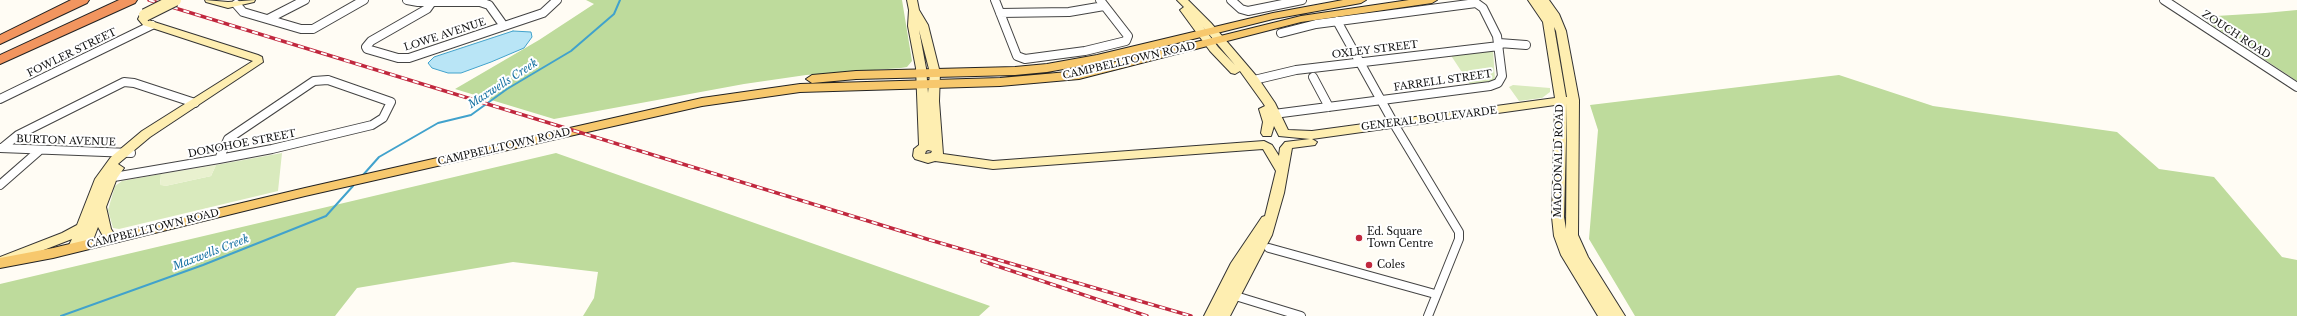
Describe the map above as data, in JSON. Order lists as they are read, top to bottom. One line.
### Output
{"streets":{"main road":["CAMPBELLTOWN ROAD"],"street":["LOWE AVENUE","ZOUCH ROAD","OXLEY STREET","FOWLER STREET","FARRELL STREET","GENERAL BOULEVARDE","BURTON AVENUE","DONOHOE STREET","MACDONALD ROAD"]},"crossings":[["OXLEY STREET","FARRELL STREET"],["GENERAL BOULEVARDE","MACDONALD ROAD"]],"water":["Maxwells Creek"],"places":["Ed. Square Town Centre","Coles"]}
